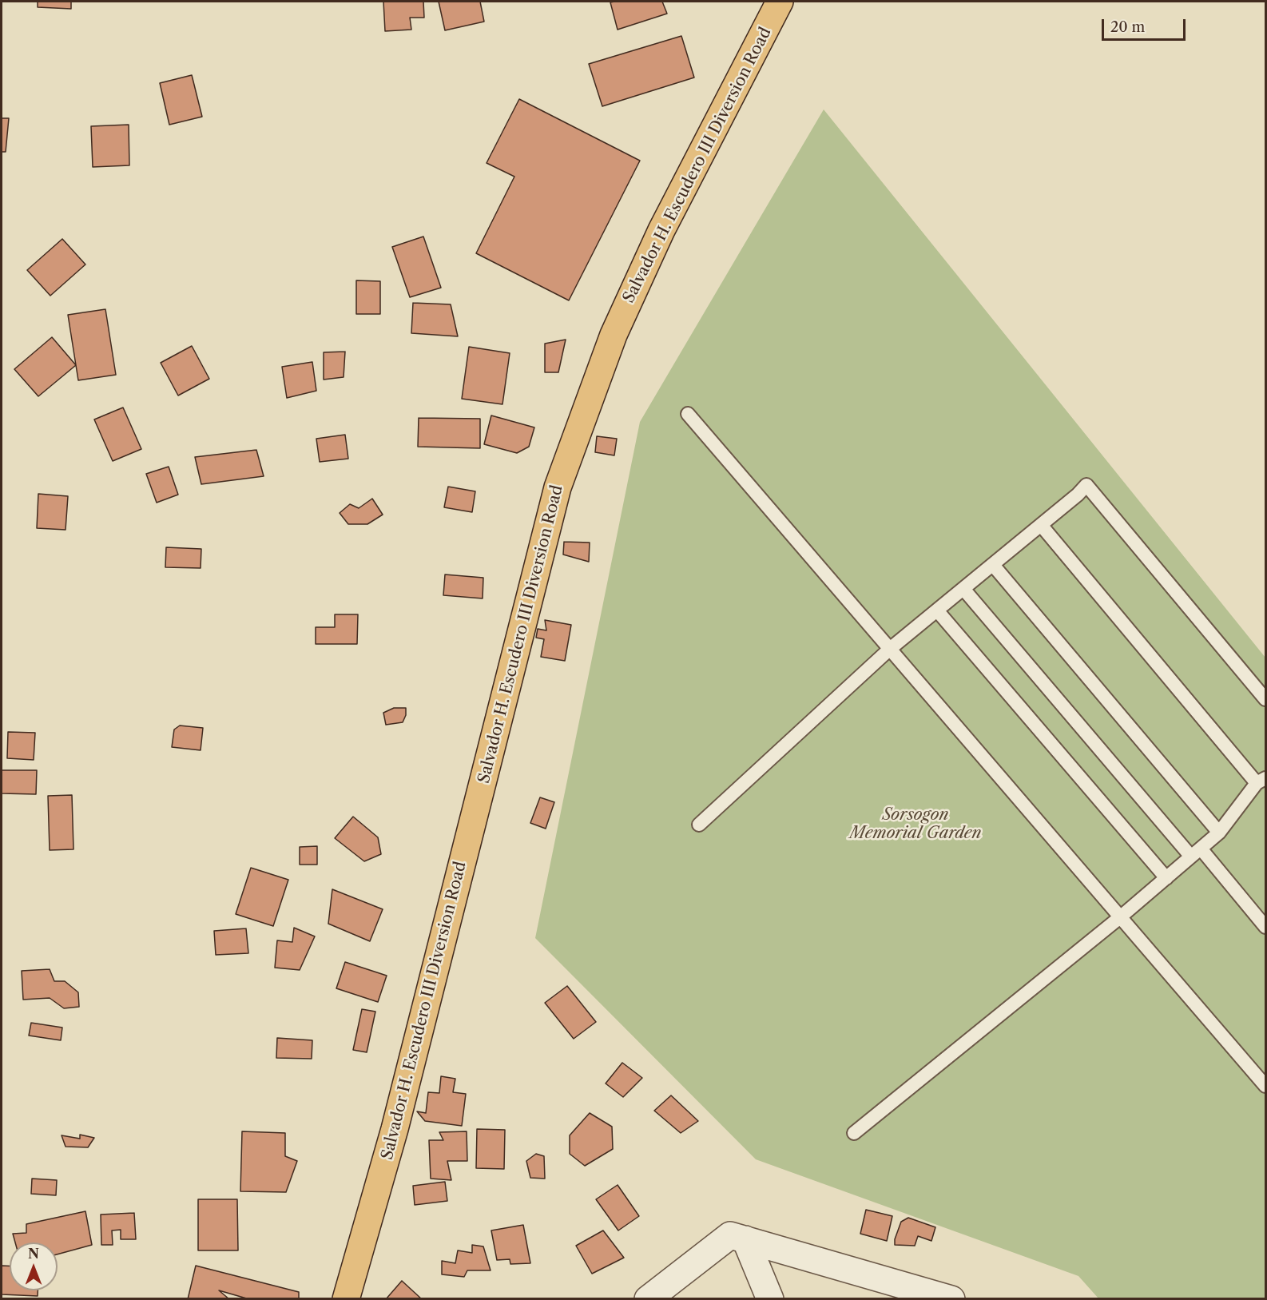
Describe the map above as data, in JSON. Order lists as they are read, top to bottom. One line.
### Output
{"streets":{"highway":["Salvador H. Escudero III Diversion Road"]},"parks":["Sorsogon Memorial Garden"],"scale_bar":"20 m","north":"top"}
